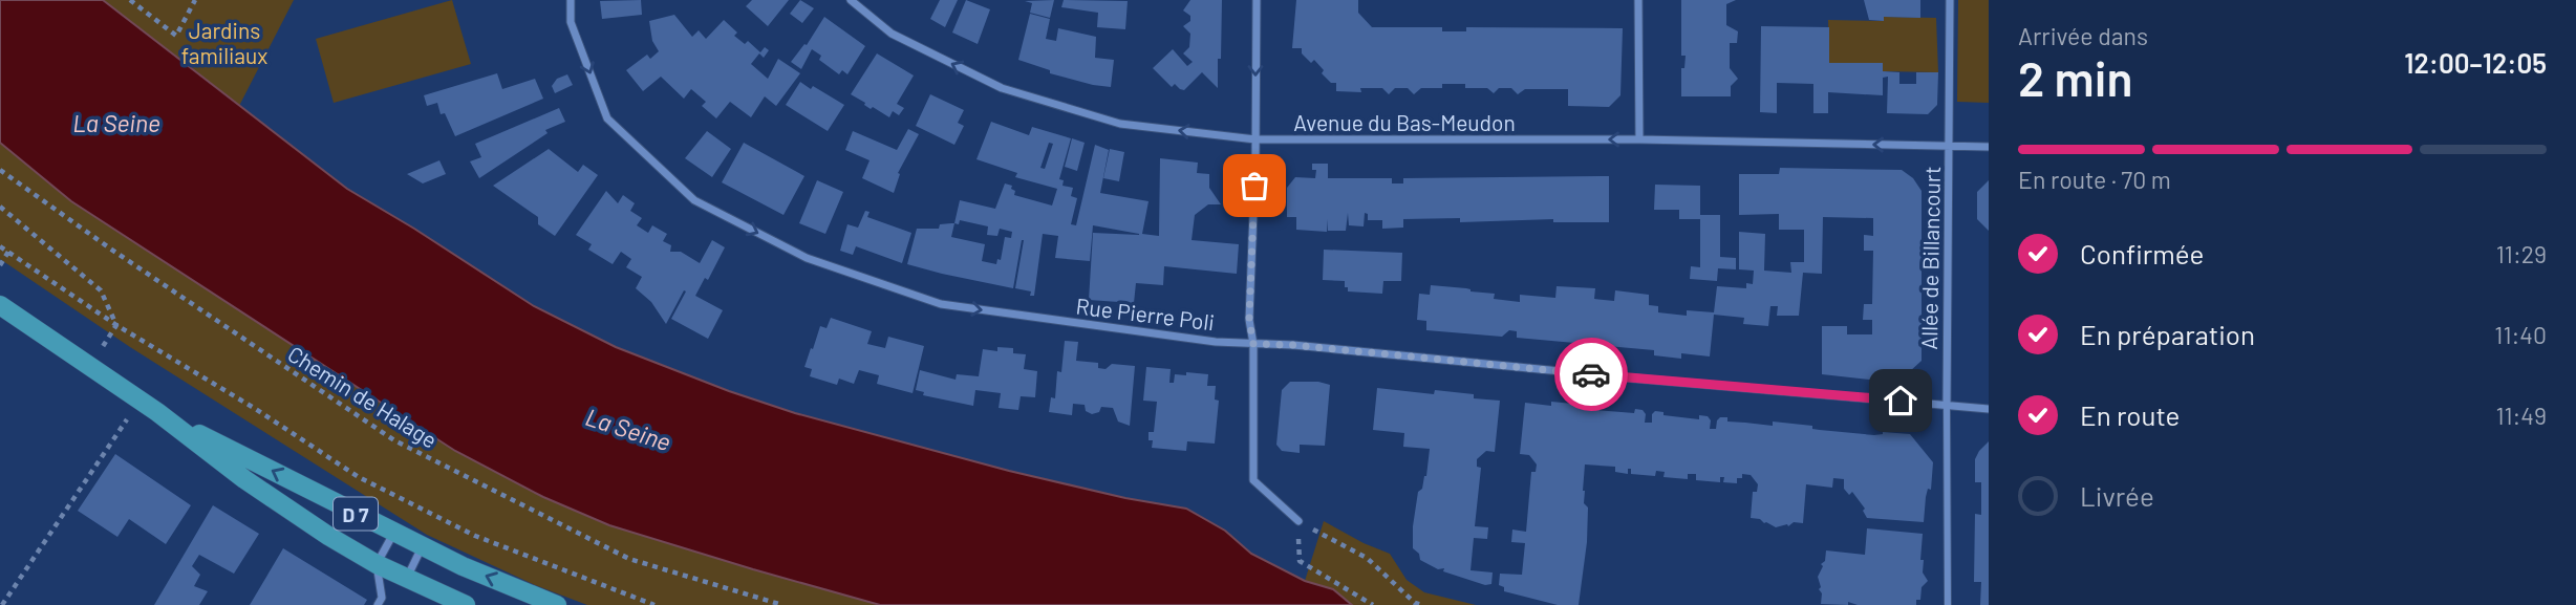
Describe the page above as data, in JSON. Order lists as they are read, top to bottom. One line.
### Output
{"streets":{"main road":["D 7"],"street":["Avenue du Bas-Meudon","Allée de Billancourt","Rue Pierre Poli"],"path":["Chemin de Halage"]},"crossings":[["Avenue du Bas-Meudon","Allée de Billancourt"],["Allée de Billancourt","Rue Pierre Poli"]],"one_way":["Avenue du Bas-Meudon","Rue Pierre Poli"],"water":["La Seine"],"parks":["Jardins familiaux"],"page":{"heading":["2 min","Arrivée dans","12:00–12:05"],"bar":"En route · 70 m","list":[["Confirmée","11:29"],["En préparation","11:40"],["En route","11:49"],"Livrée"]}}
